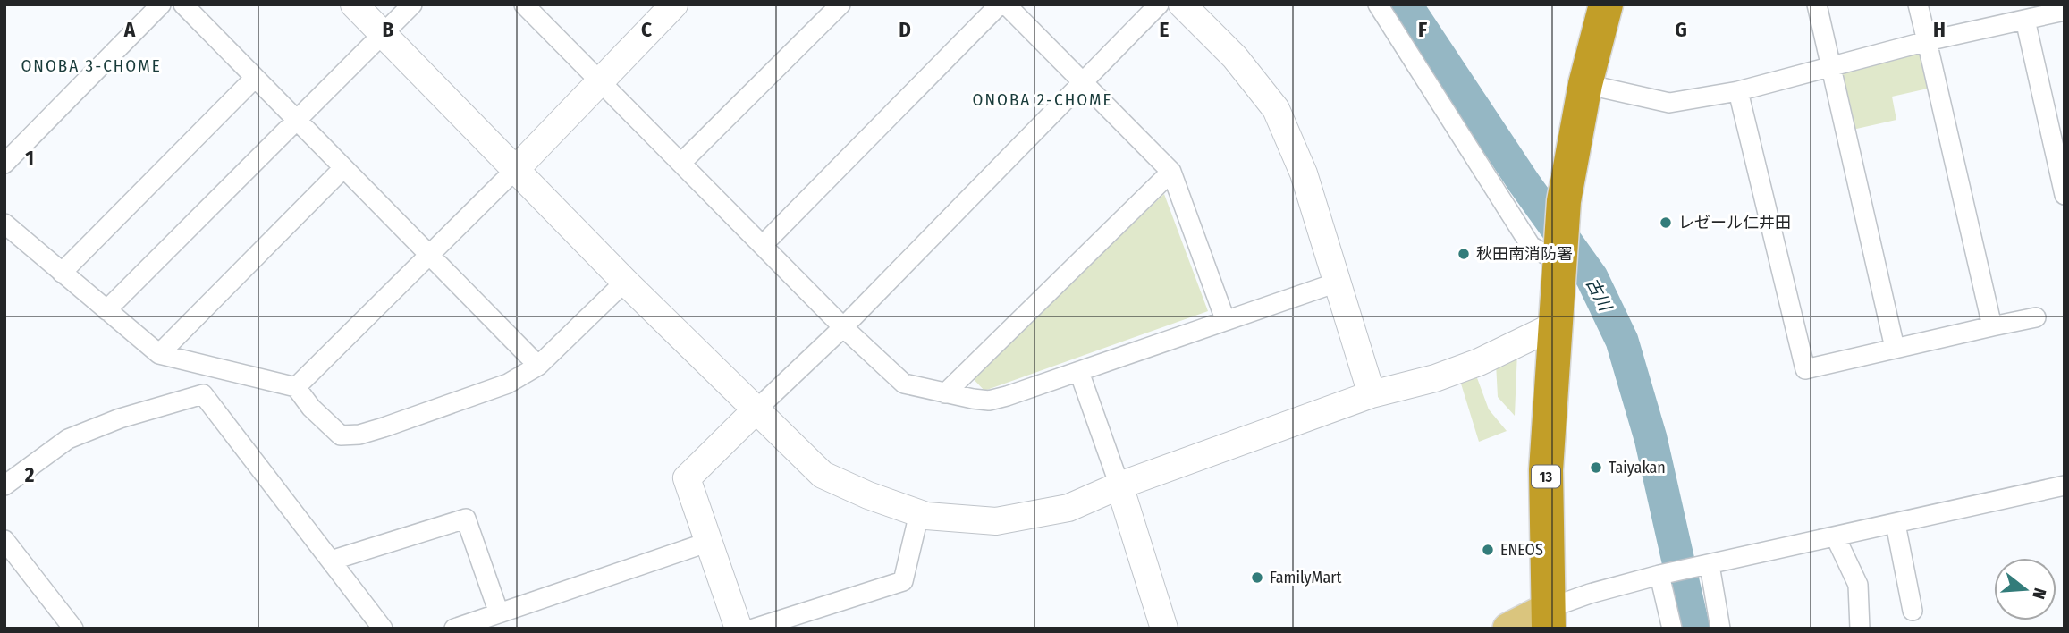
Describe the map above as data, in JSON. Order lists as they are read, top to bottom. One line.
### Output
{"streets":{"highway":["13"]},"districts":["ONOBA 3-CHOME","ONOBA 2-CHOME"],"water":["古川"],"places":["レゼール仁井田","秋田南消防署","Taiyakan","ENEOS","FamilyMart"],"north":"right","grid":{"columns":["A","B","C","D","E","F","G","H"],"rows":["1","2"]}}
